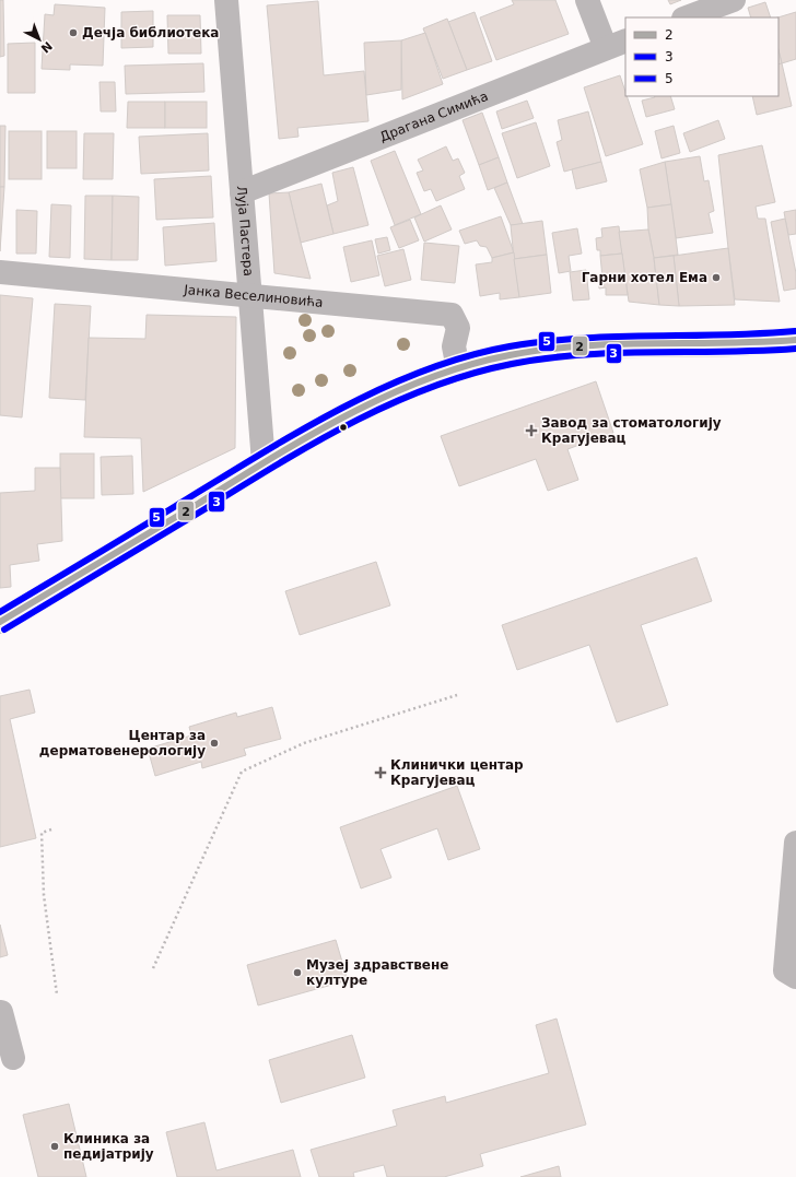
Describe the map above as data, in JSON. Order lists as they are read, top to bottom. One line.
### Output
{"streets":{"street":["Драгана Симића","Луја Пастера","Јанка Веселиновића"]},"crossings":[["Драгана Симића","Луја Пастера"],["Луја Пастера","Јанка Веселиновића"]],"places":{"other":["Дечја библиотека","Гарни хотел Ема","Центар за дерматовенерологију","Музеј здравствене културе","Клиника за педијатрију"],"health":["Завод за стоматологију Крагујевац","Клинички центар Крагујевац"]},"lines":["transit line 5","transit line 2","transit line 3"],"legend":["2","3","5"],"north":"bottom right"}
